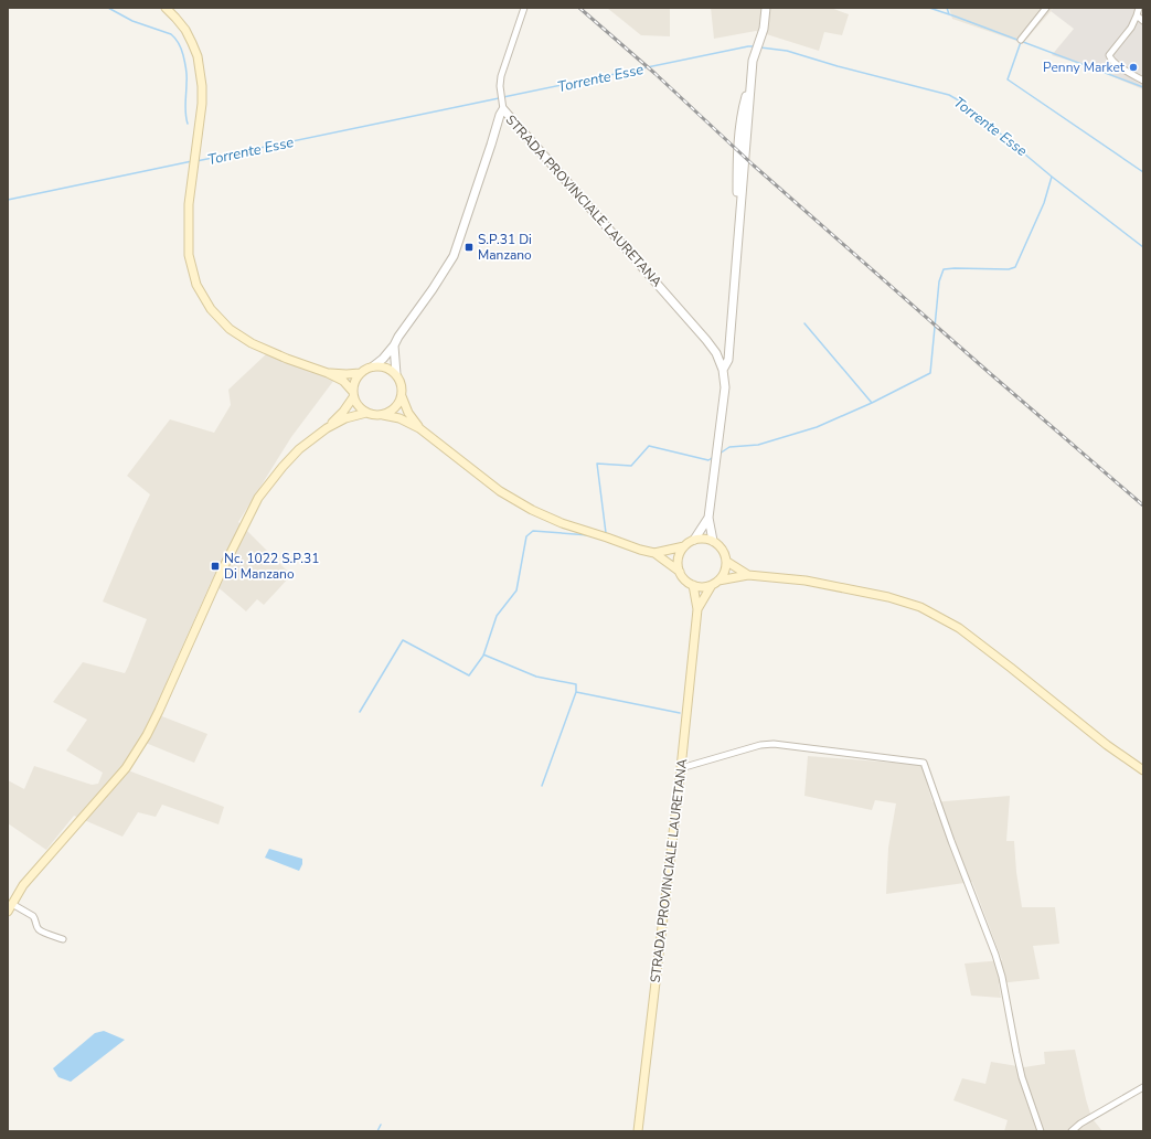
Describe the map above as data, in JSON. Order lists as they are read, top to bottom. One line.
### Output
{"streets":{"main road":["STRADA PROVINCIALE LAURETANA"]},"water":["Torrente Esse"],"places":{"other":["Penny Market"],"transit":["S.P.31 Di Manzano","Nc. 1022 S.P.31 Di Manzano"]}}
